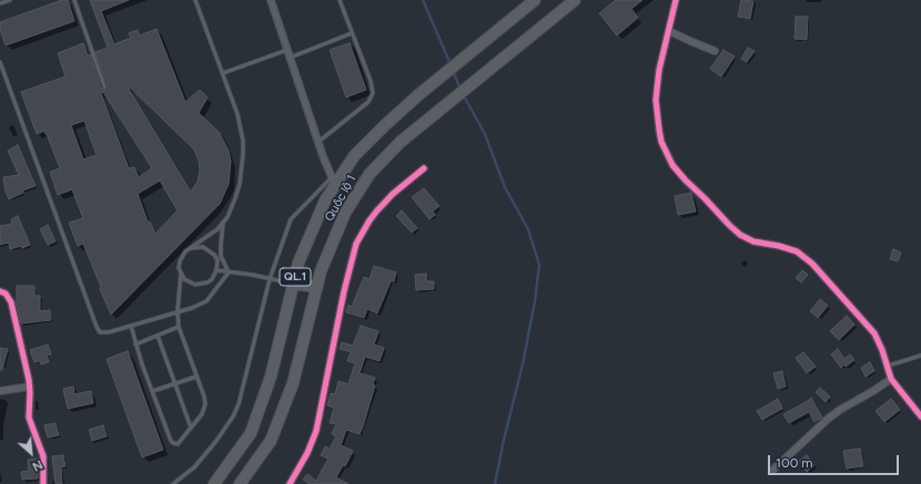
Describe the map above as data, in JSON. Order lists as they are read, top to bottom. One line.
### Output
{"streets":{"highway":["Quốc lộ 1","QL.1"]},"scale_bar":"100 m","north":"bottom right"}
